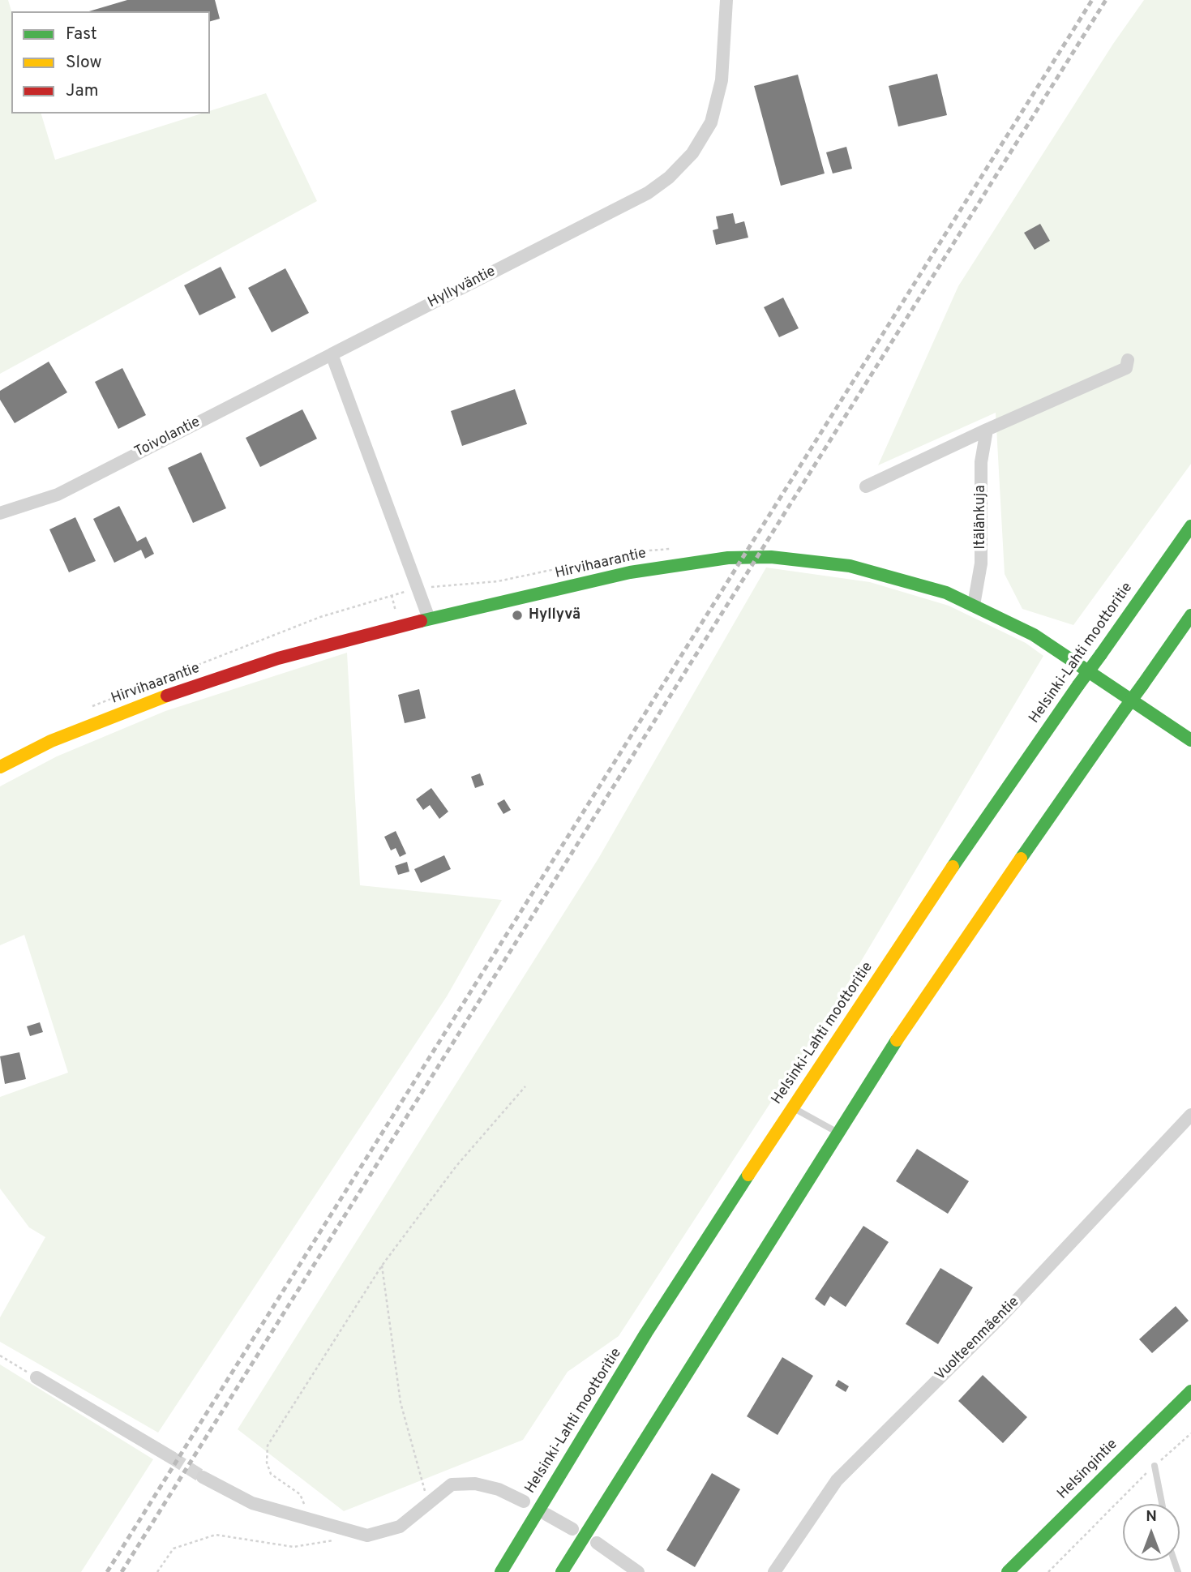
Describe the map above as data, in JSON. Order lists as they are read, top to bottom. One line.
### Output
{"streets":{"main road":["Hirvihaarantie","Helsinki-Lahti moottoritie","Helsingintie"],"street":["Hyllyväntie","Toivolantie","Itälänkuja","Vuolteenmäentie"]},"crossings":[["Hyllyväntie","Toivolantie"],["Itälänkuja","Hirvihaarantie"]],"places":["Hyllyvä"],"legend":["Fast","Slow","Jam"],"north":"top"}
